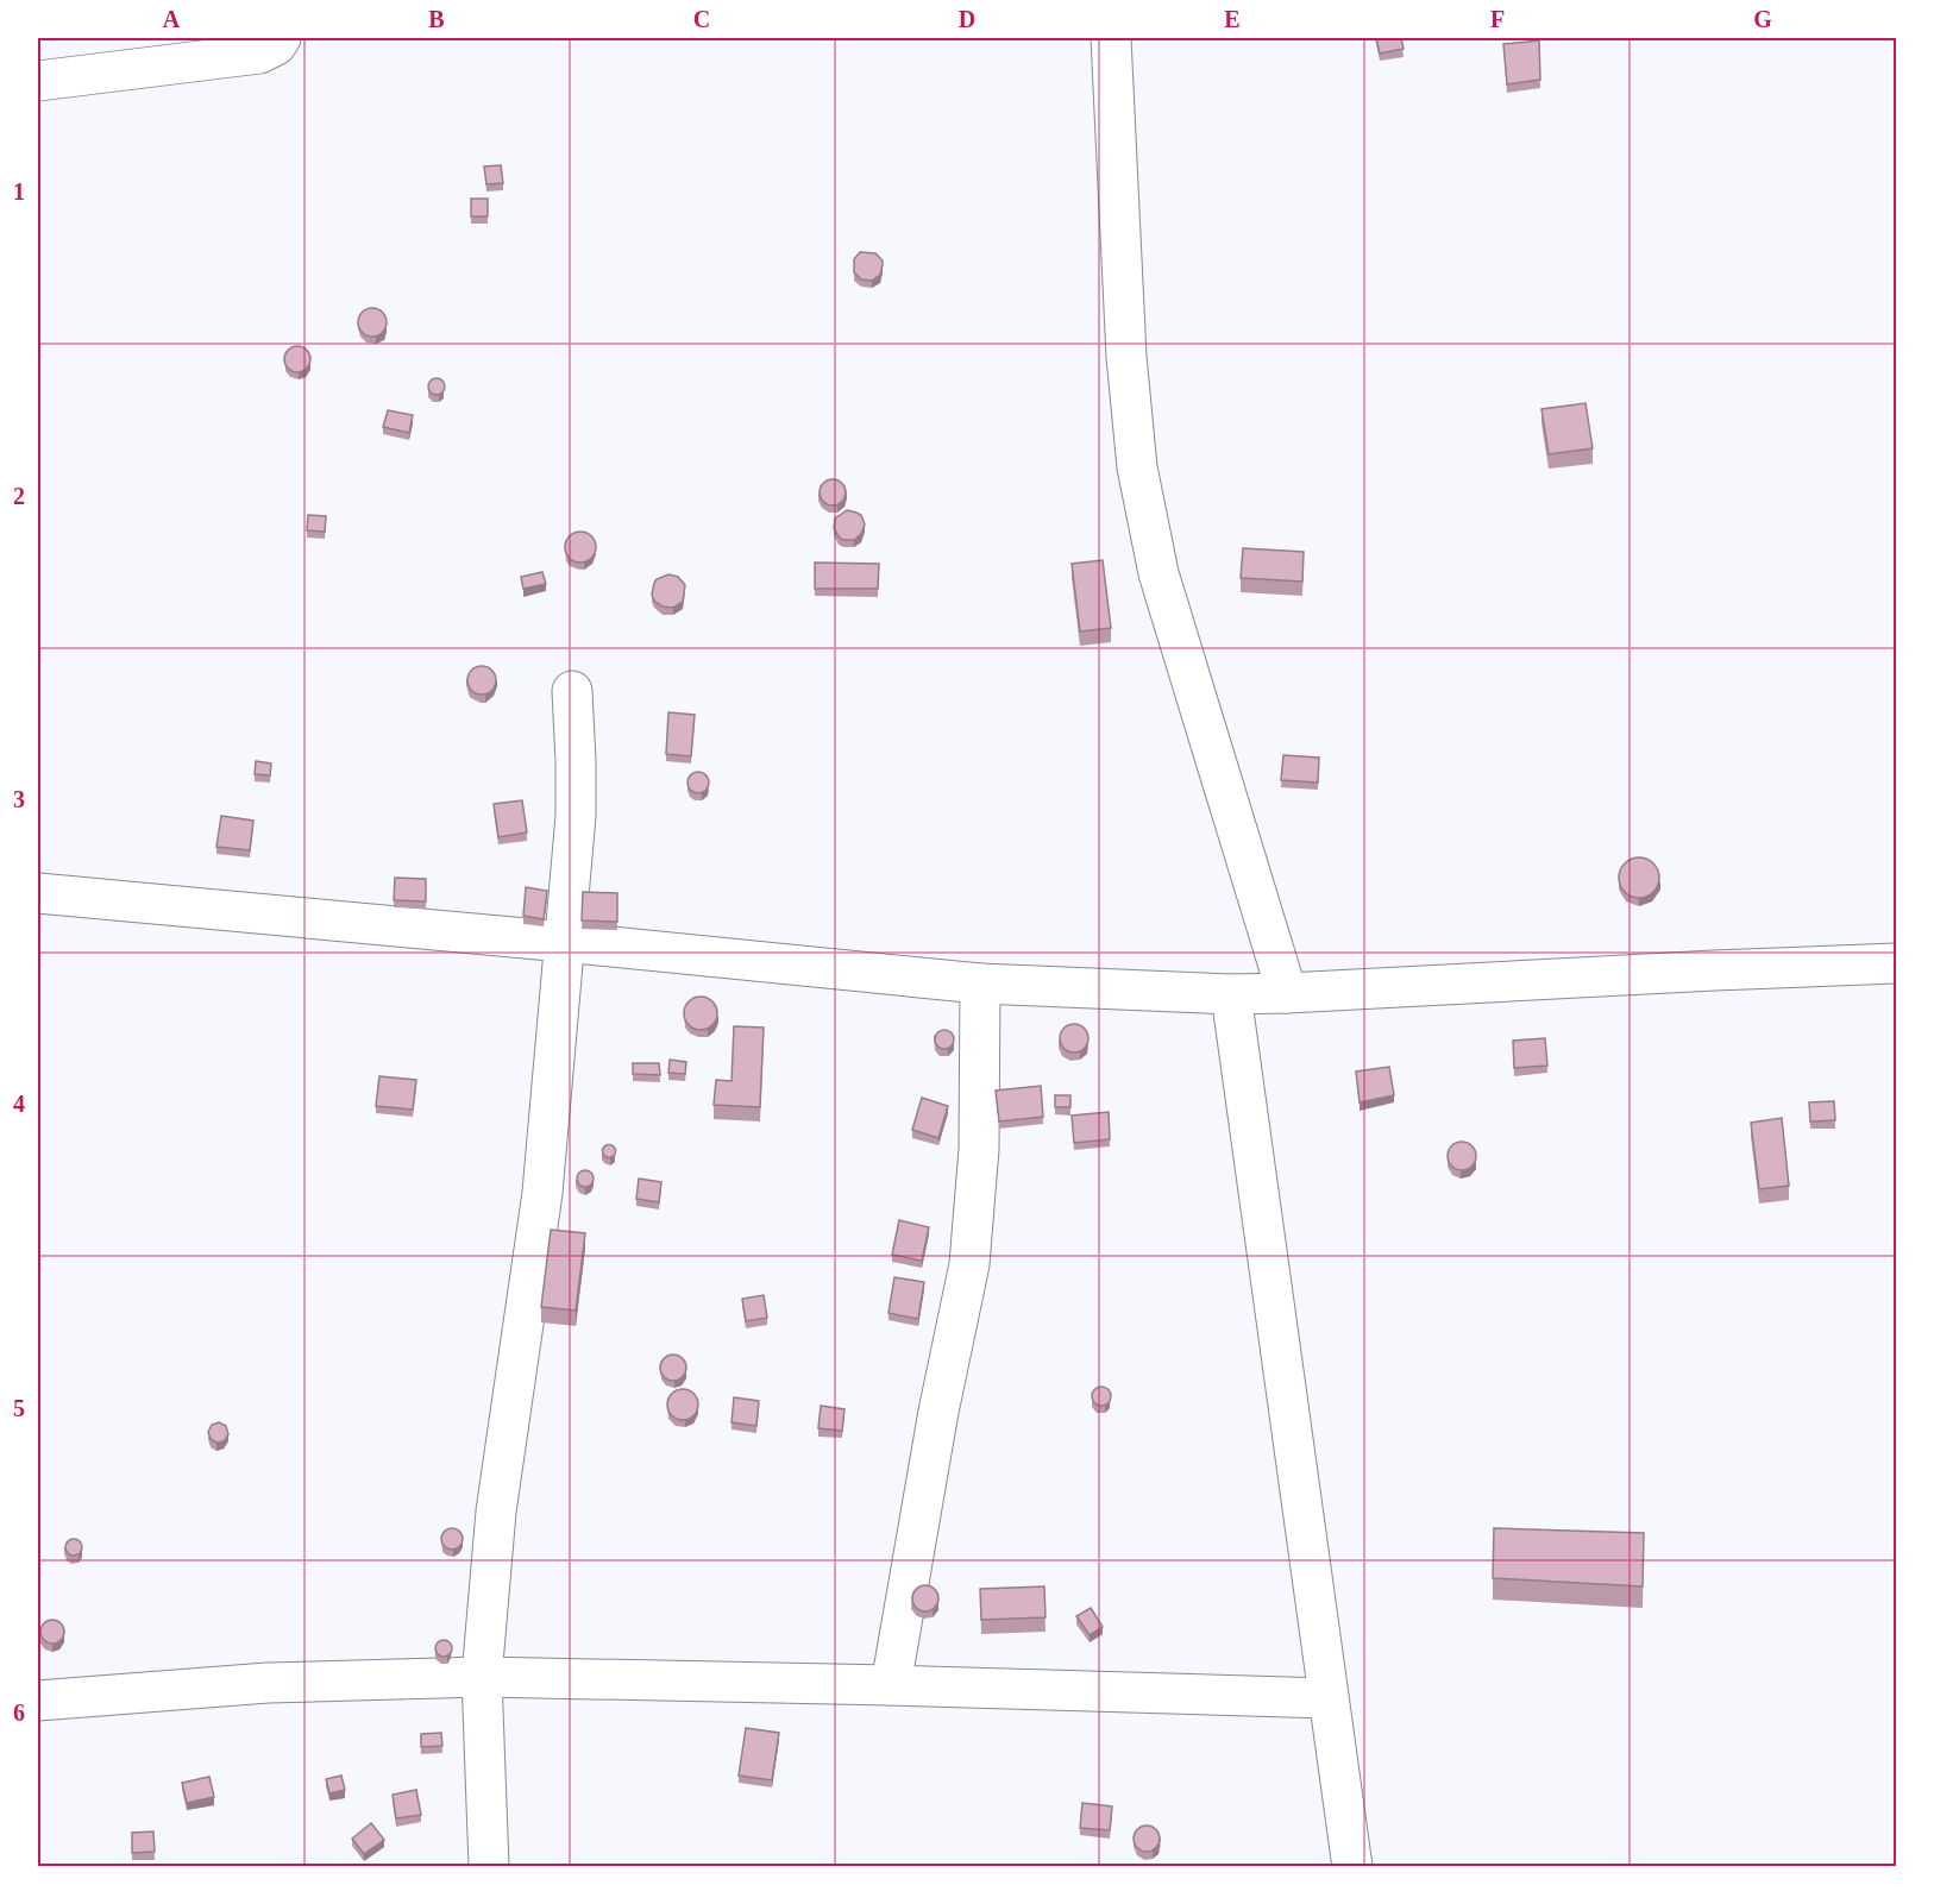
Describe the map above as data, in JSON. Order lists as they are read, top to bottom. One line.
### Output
{"grid":{"columns":["A","B","C","D","E","F","G"],"rows":["1","2","3","4","5","6"]}}
